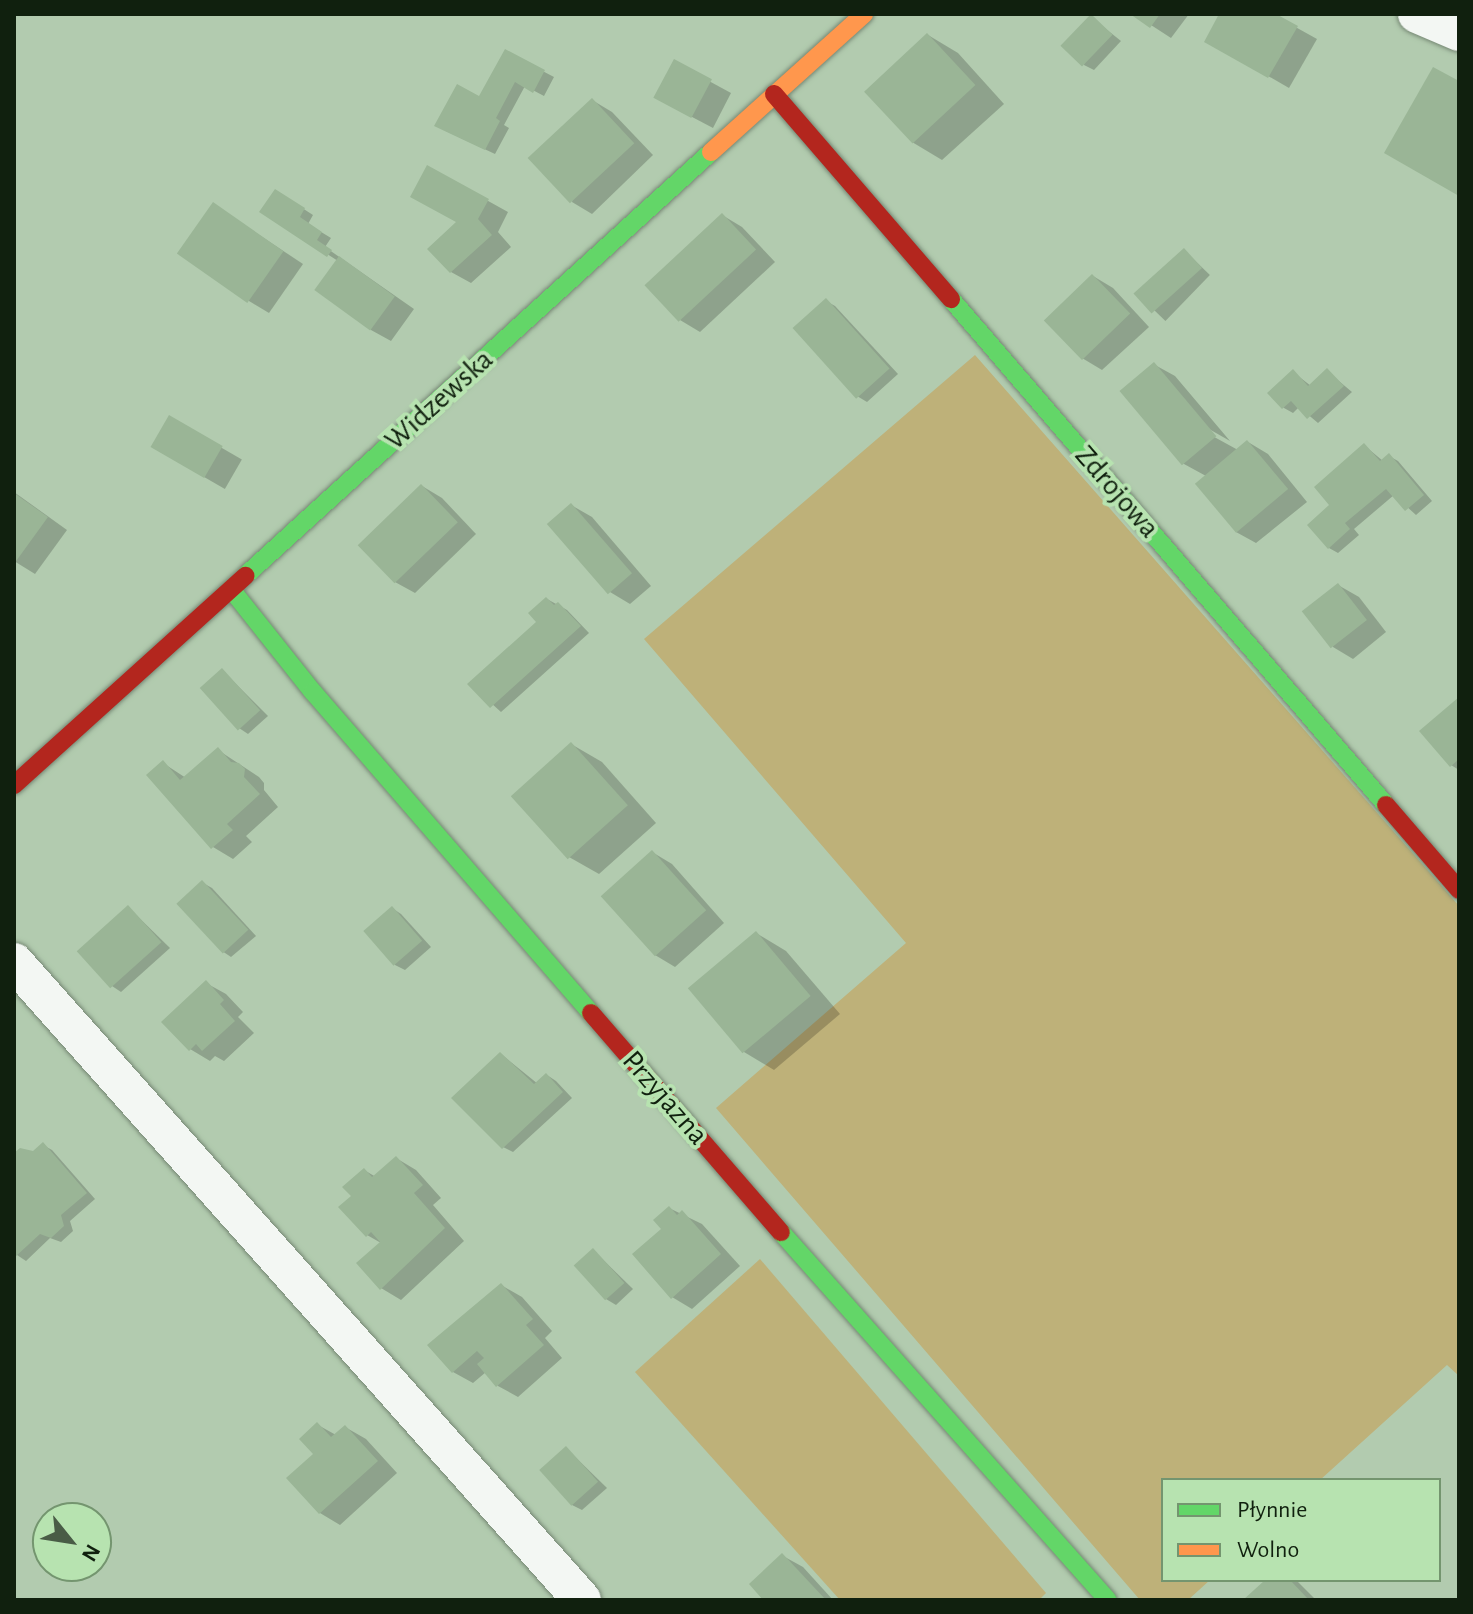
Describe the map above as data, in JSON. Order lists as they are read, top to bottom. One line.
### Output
{"streets":{"street":["Widzewska","Zdrojowa","Przyjazna"]},"crossings":[["Widzewska","Zdrojowa"],["Widzewska","Przyjazna"]],"legend":["Płynnie","Wolno"],"north":"bottom right"}
